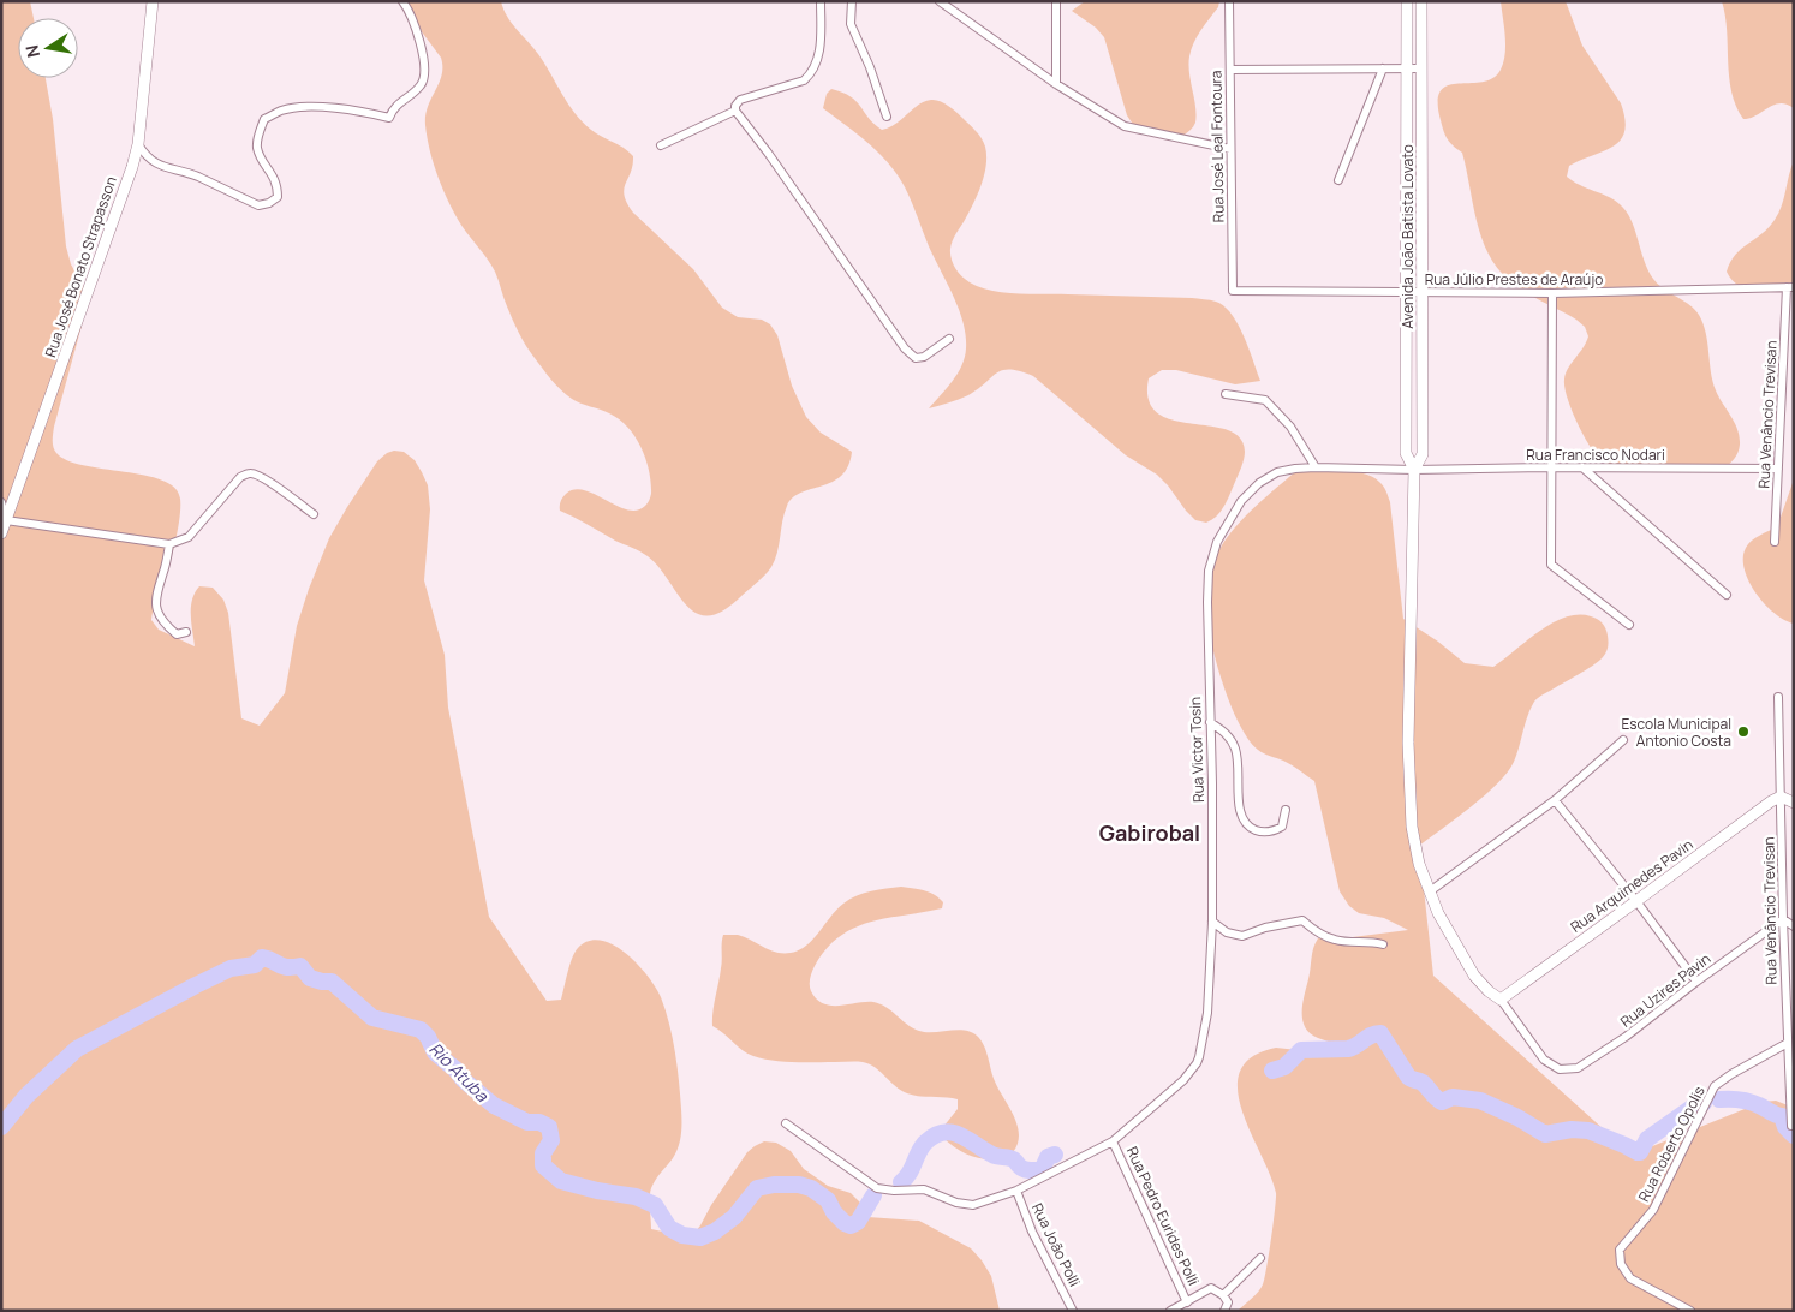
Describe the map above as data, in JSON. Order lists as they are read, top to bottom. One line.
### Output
{"streets":{"street":["Rua José Leal Fontoura","Avenida João Batista Lovato","Rua José Bonato Strapasson","Rua Júlio Prestes de Araújo","Rua Venâncio Trevisan","Rua Francisco Nodari","Rua Victor Tosin","Rua Arquimedes Pavin","Rua Uzires Pavin","Rua Roberto Opolis","Rua Pedro Eurides Polli","Rua João Polli"]},"crossings":[["Rua José Leal Fontoura","Rua Júlio Prestes de Araújo"],["Avenida João Batista Lovato","Rua Júlio Prestes de Araújo"],["Avenida João Batista Lovato","Rua Francisco Nodari"],["Avenida João Batista Lovato","Rua Victor Tosin"],["Avenida João Batista Lovato","Rua Arquimedes Pavin"],["Avenida João Batista Lovato","Rua Uzires Pavin"],["Rua Júlio Prestes de Araújo","Rua Venâncio Trevisan"],["Rua Venâncio Trevisan","Rua Francisco Nodari"],["Rua Venâncio Trevisan","Rua Arquimedes Pavin"],["Rua Venâncio Trevisan","Rua Uzires Pavin"],["Rua Venâncio Trevisan","Rua Roberto Opolis"],["Rua Francisco Nodari","Rua Victor Tosin"],["Rua Victor Tosin","Rua Pedro Eurides Polli"],["Rua Victor Tosin","Rua João Polli"],["Rua Arquimedes Pavin","Rua Uzires Pavin"]],"districts":["Gabirobal"],"water":["Rio Atuba"],"places":["Escola Municipal Antonio Costa"],"north":"left"}
